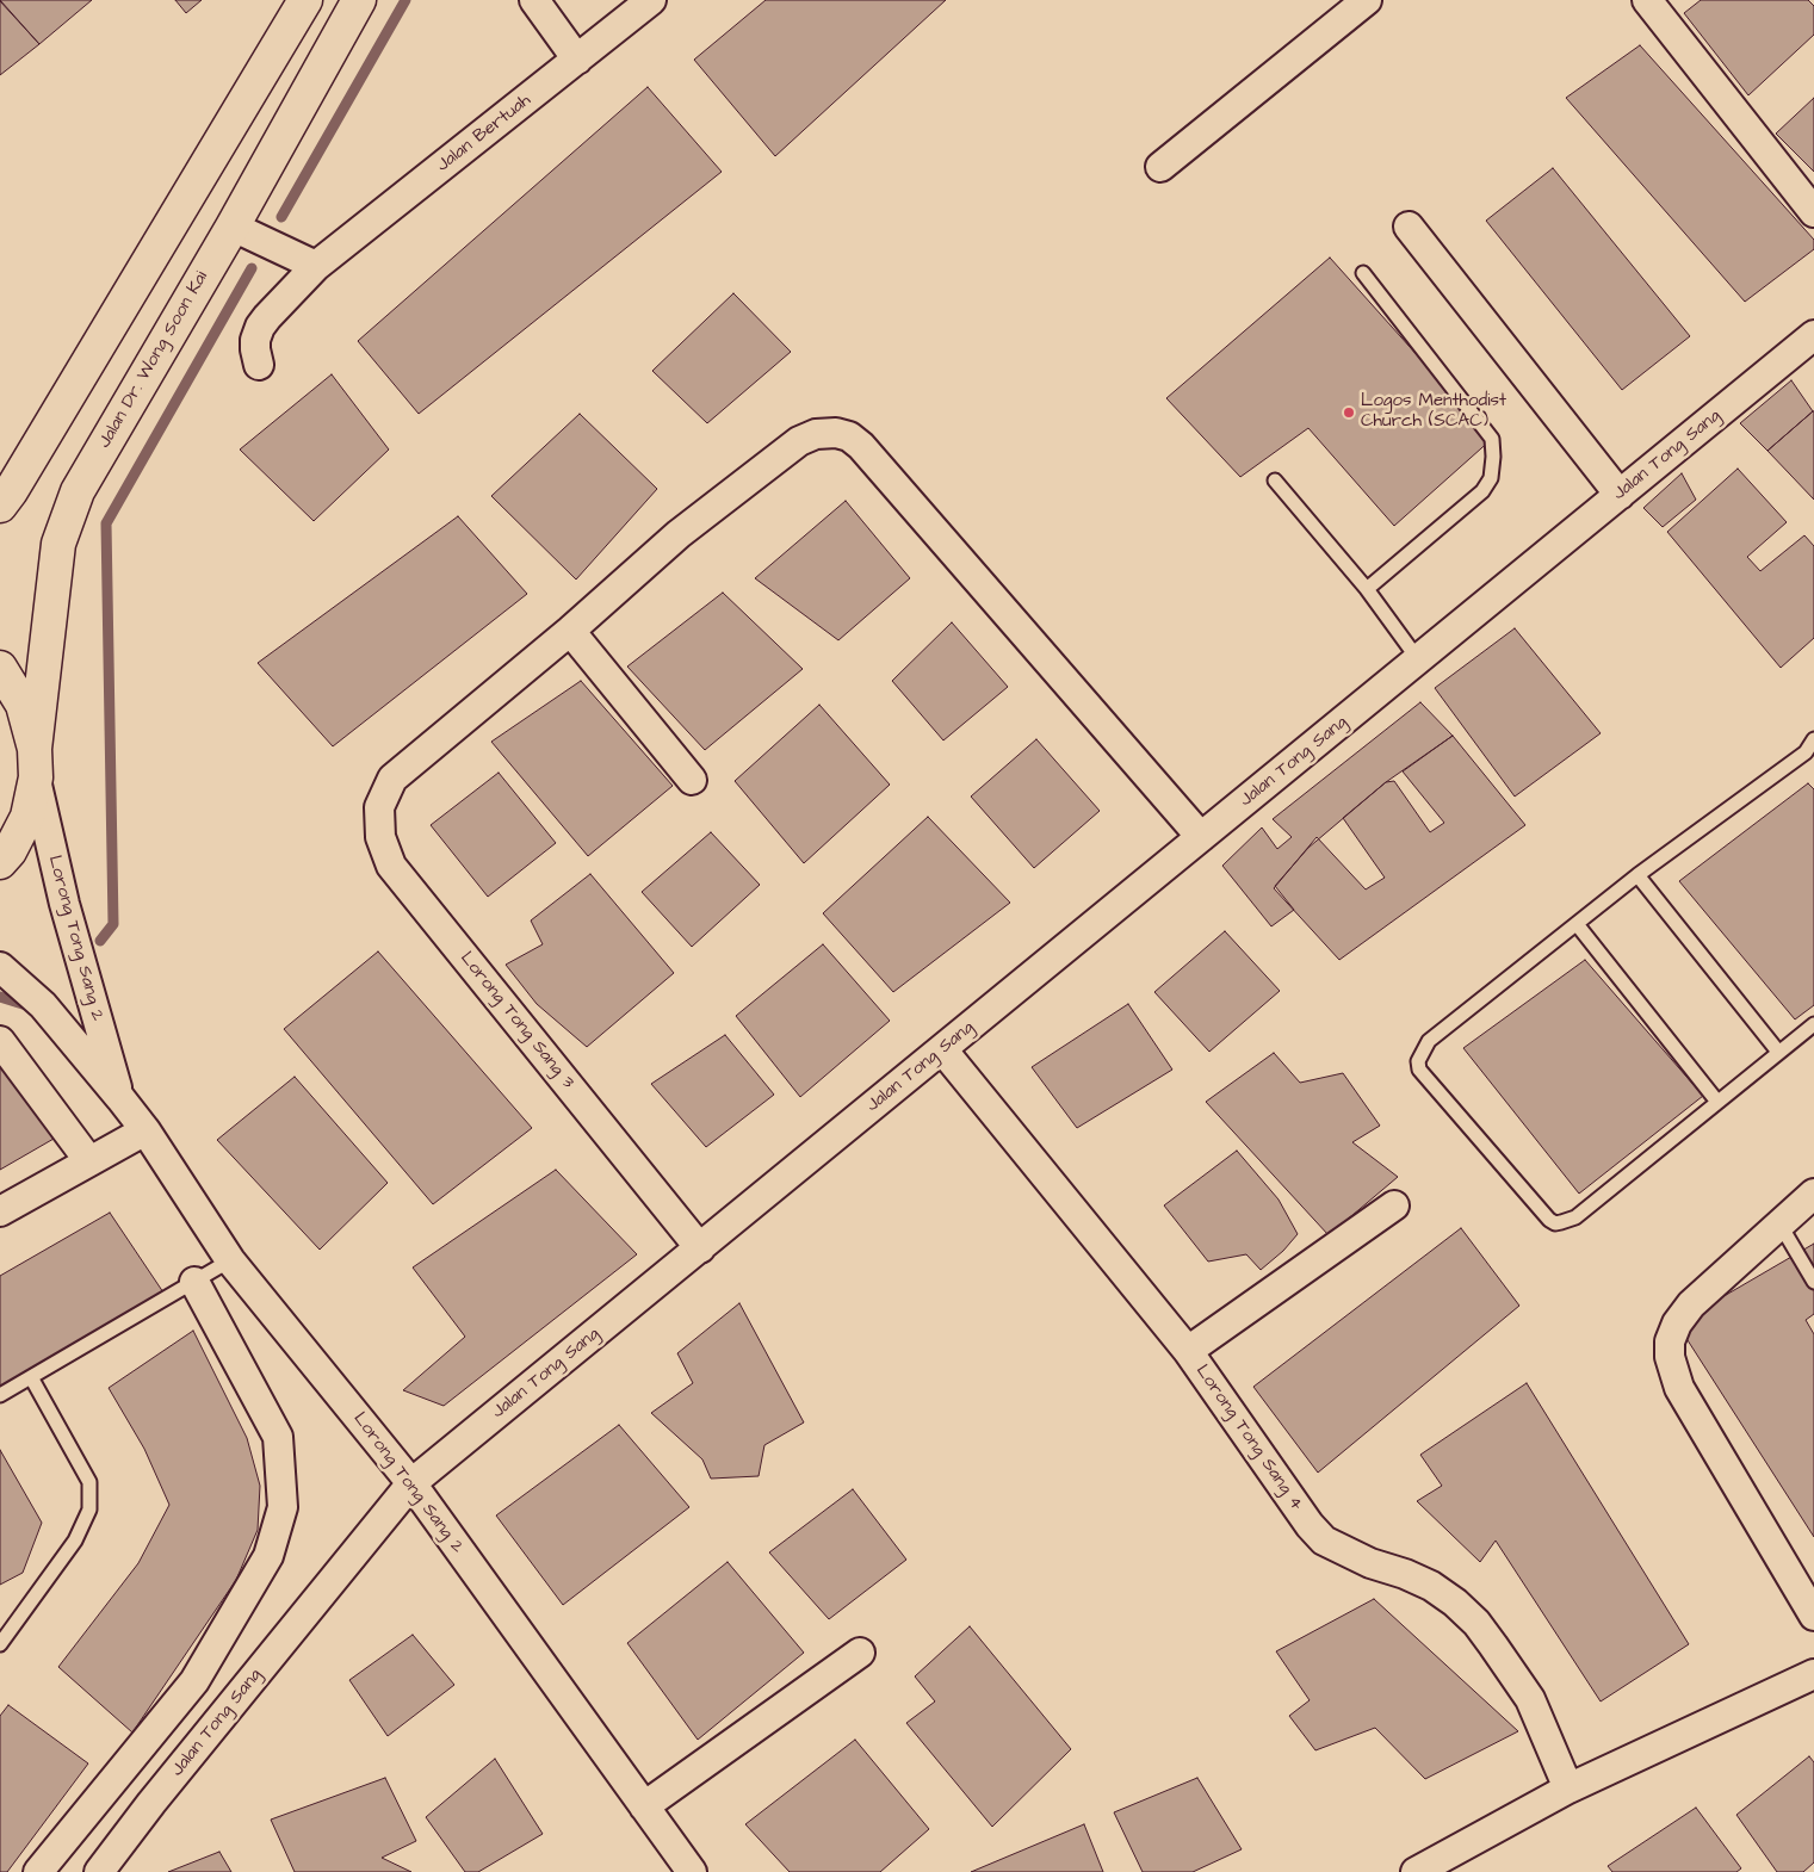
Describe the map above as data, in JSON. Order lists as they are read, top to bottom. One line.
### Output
{"streets":{"main road":["Jalan Dr. Wong Soon Kai"],"street":["Jalan Bertuah","Jalan Tong Sang","Lorong Tong Sang 2","Lorong Tong Sang 3","Lorong Tong Sang 4"]},"crossings":[["Jalan Dr. Wong Soon Kai","Lorong Tong Sang 2"],["Jalan Tong Sang","Lorong Tong Sang 2"],["Jalan Tong Sang","Lorong Tong Sang 3"],["Jalan Tong Sang","Lorong Tong Sang 4"]],"places":["Logos Menthodist Church (SCAC)"]}
